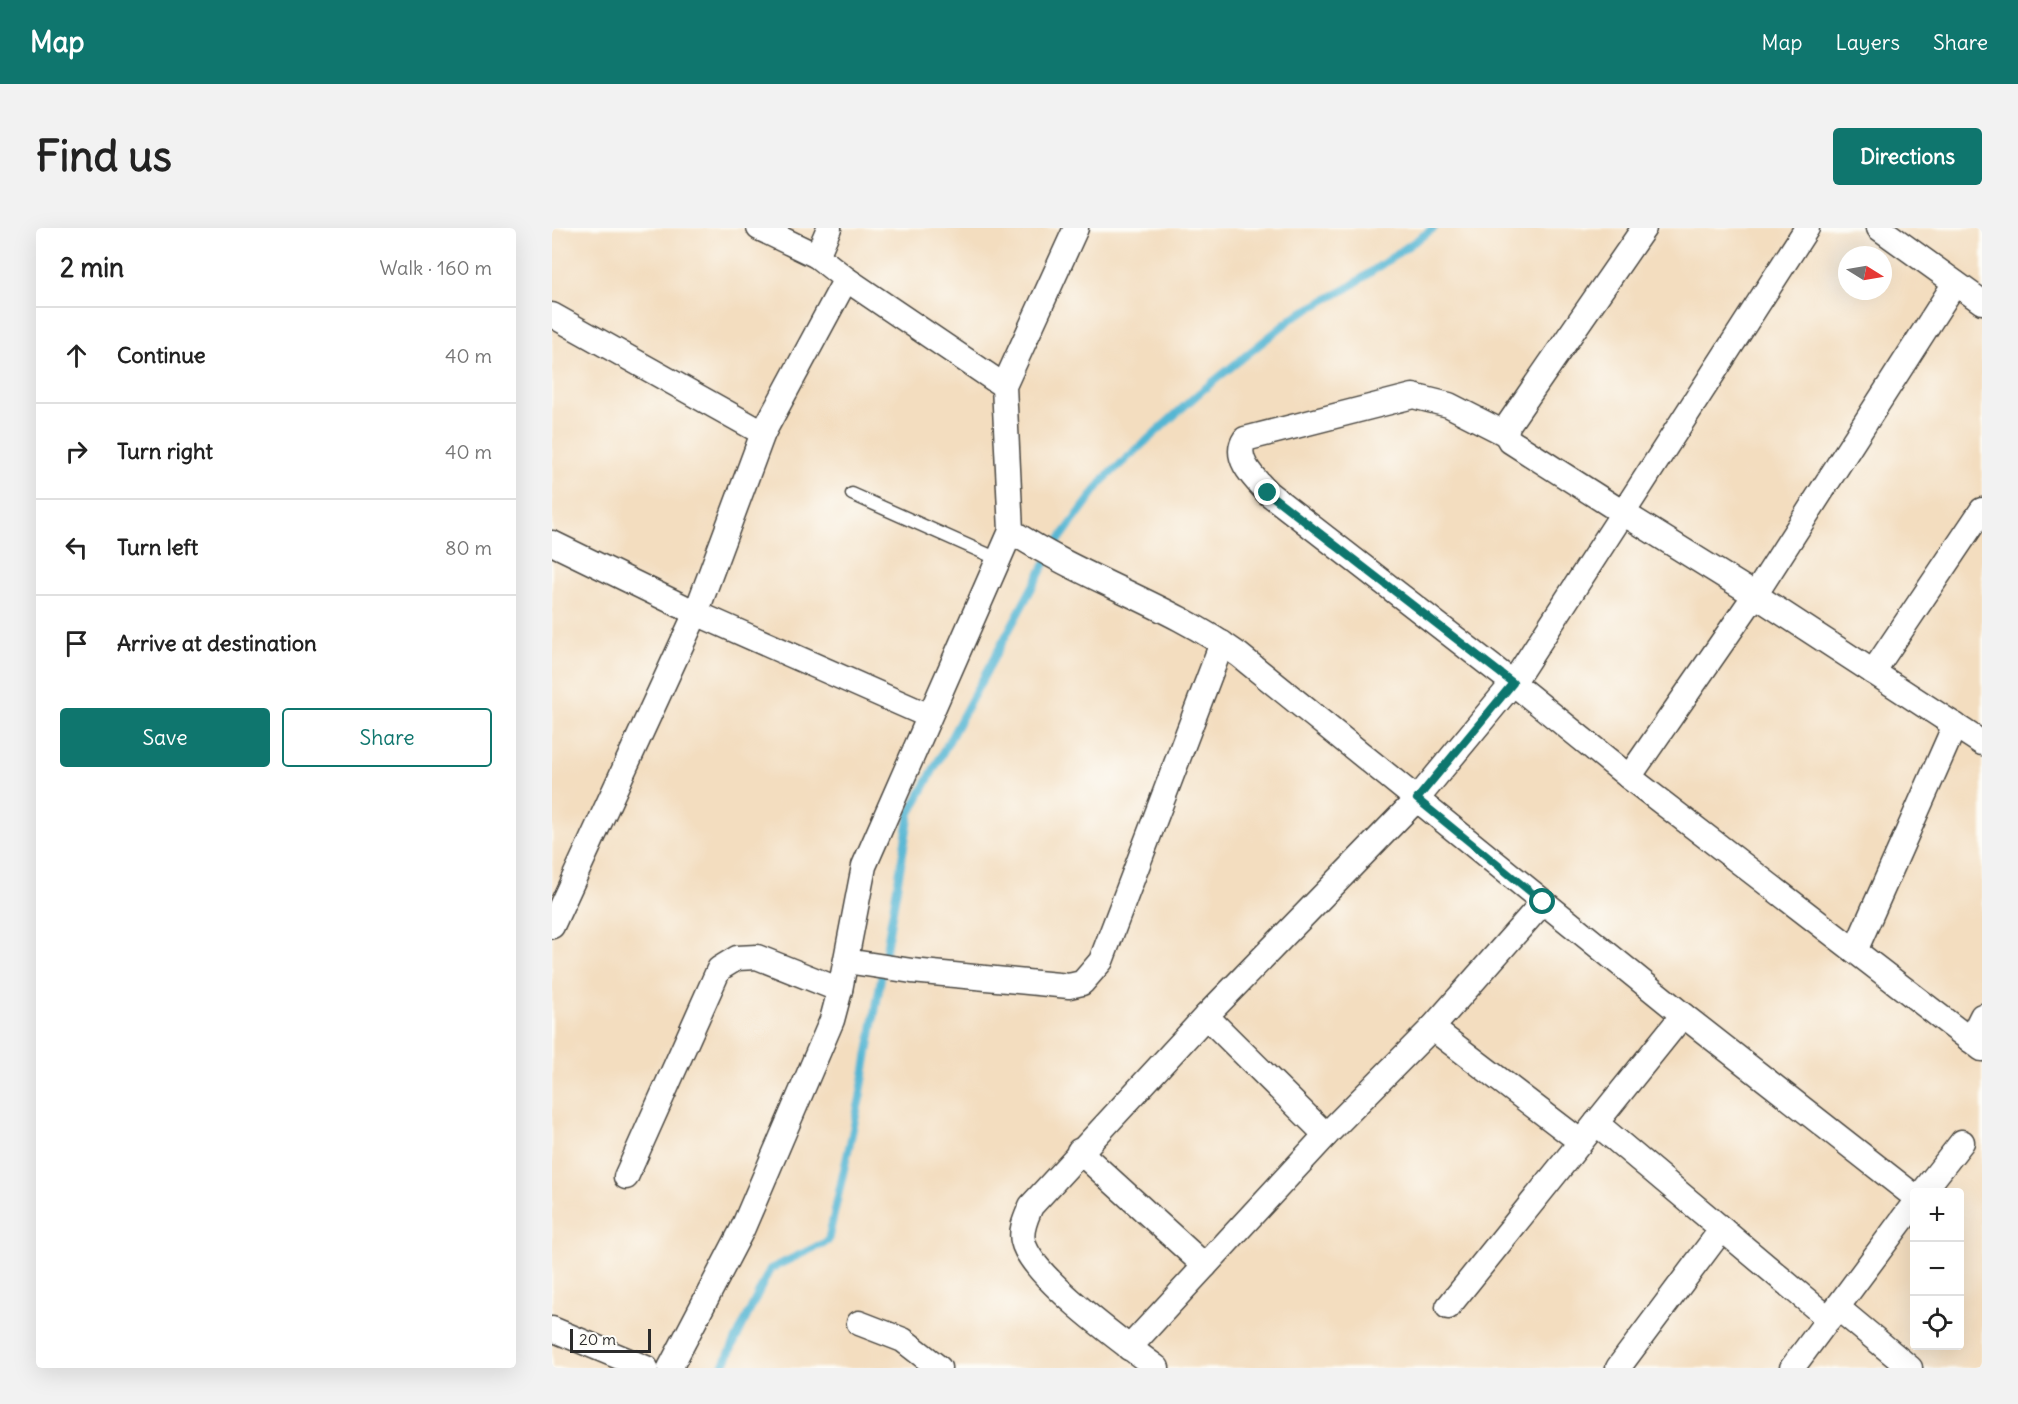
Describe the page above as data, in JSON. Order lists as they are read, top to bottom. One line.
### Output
{"scale_bar":"20 m","north":"right","page":{"header":"Map","nav":["Map","Layers","Share"],"buttons":["Directions",["Save","Share"]],"title":"Find us","heading":["2 min","Walk · 160 m"],"list":[["Continue","40 m"],["Turn right","40 m"],["Turn left","80 m"],"Arrive at destination"],"map_buttons":["+","−"],"scale":"20 m"}}
